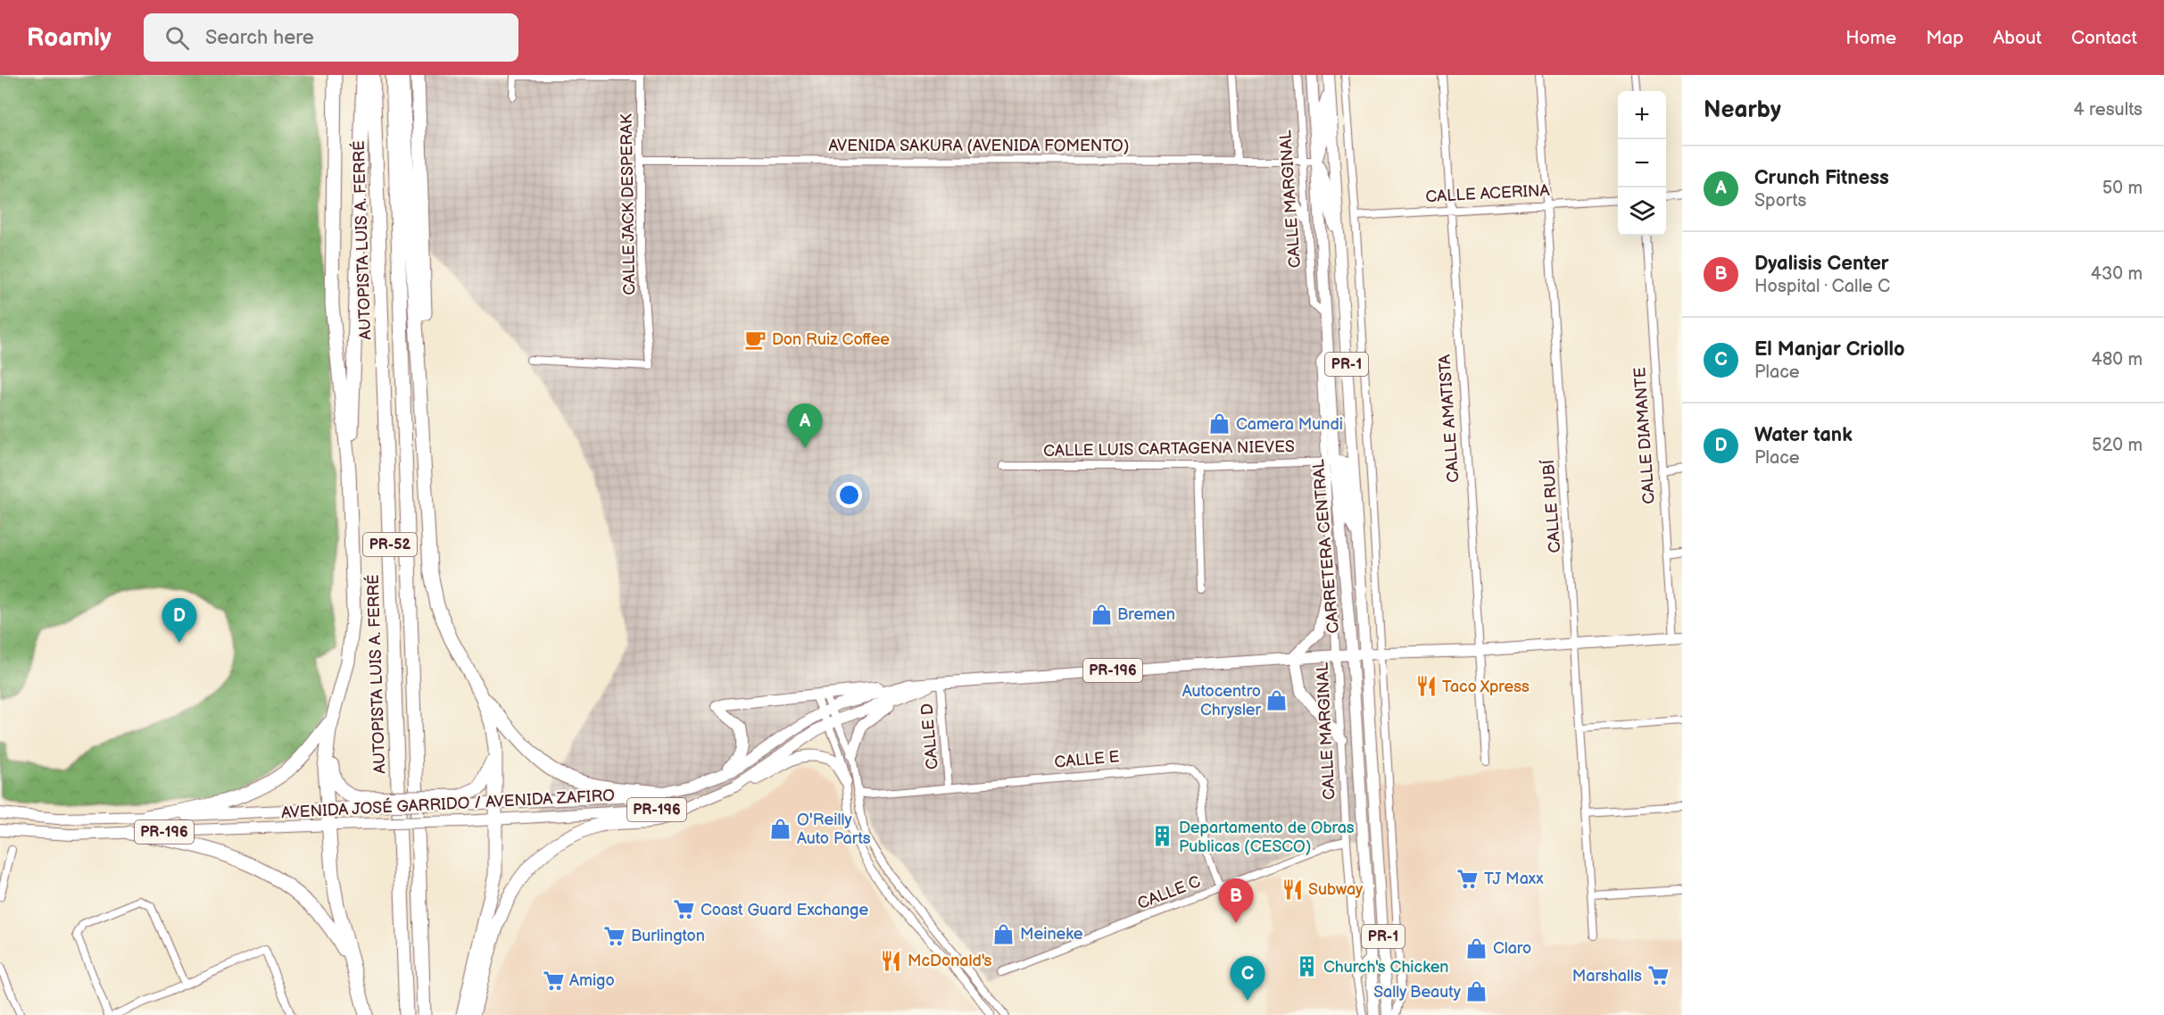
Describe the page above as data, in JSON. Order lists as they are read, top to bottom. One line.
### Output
{"streets":{"highway":["AUTOPISTA LUIS A. FERRÉ","PR-52"],"main road":["PR-1","CARRETERA CENTRAL","PR-196","AVENIDA JOSÉ GARRIDO / AVENIDA ZAFIRO"],"street":["AVENIDA SAKURA (AVENIDA FOMENTO)","CALLE ACERINA","CALLE MARGINAL","CALLE JACK DESPERAK","CALLE AMATISTA","CALLE DIAMANTE","CALLE LUIS CARTAGENA NIEVES","CALLE RUBÍ","CALLE D","CALLE E","CALLE C"]},"crossings":[["AVENIDA SAKURA (AVENIDA FOMENTO)","CALLE MARGINAL"],["AVENIDA SAKURA (AVENIDA FOMENTO)","CALLE JACK DESPERAK"],["AVENIDA SAKURA (AVENIDA FOMENTO)","CARRETERA CENTRAL"],["CALLE ACERINA","CALLE AMATISTA"],["CALLE ACERINA","CALLE RUBÍ"],["CALLE MARGINAL","CALLE LUIS CARTAGENA NIEVES"],["CALLE MARGINAL","CARRETERA CENTRAL"],["CALLE MARGINAL","PR-196"],["CALLE MARGINAL","AVENIDA JOSÉ GARRIDO / AVENIDA ZAFIRO"],["CALLE MARGINAL","CALLE C"],["CALLE LUIS CARTAGENA NIEVES","CARRETERA CENTRAL"],["CARRETERA CENTRAL","PR-196"],["PR-196","AVENIDA JOSÉ GARRIDO / AVENIDA ZAFIRO"],["CALLE D","CALLE E"],["CALLE D","AVENIDA JOSÉ GARRIDO / AVENIDA ZAFIRO"],["CALLE E","CALLE C"]],"places":{"cafe":["Don Ruiz Coffee"],"shop":["Camera Mundi","Bremen","Autocentro Chrysler","O'Reilly Auto Parts","Meineke","Claro","Sally Beauty"],"restaurant":["Taco Xpress","Subway","McDonald's"],"building":["Departamento de Obras Publicas (CESCO)","Church's Chicken"],"supermarket":["TJ Maxx","Coast Guard Exchange","Burlington","Marshalls","Amigo"]},"page":{"header":"Roamly","search":"Search here","nav":["Home","Map","About","Contact"],"heading":["Nearby","4 results"],"map_buttons":["+","−"],"list":[{"mark":"A","name":"Crunch Fitness","note":"Sports","value":"50 m"},{"mark":"B","name":"Dyalisis Center","note":"Hospital · Calle C","value":"430 m"},{"mark":"C","name":"El Manjar Criollo","note":"Place","value":"480 m"},{"mark":"D","name":"Water tank","note":"Place","value":"520 m"}],"pins":["A","D","B","C"]}}
